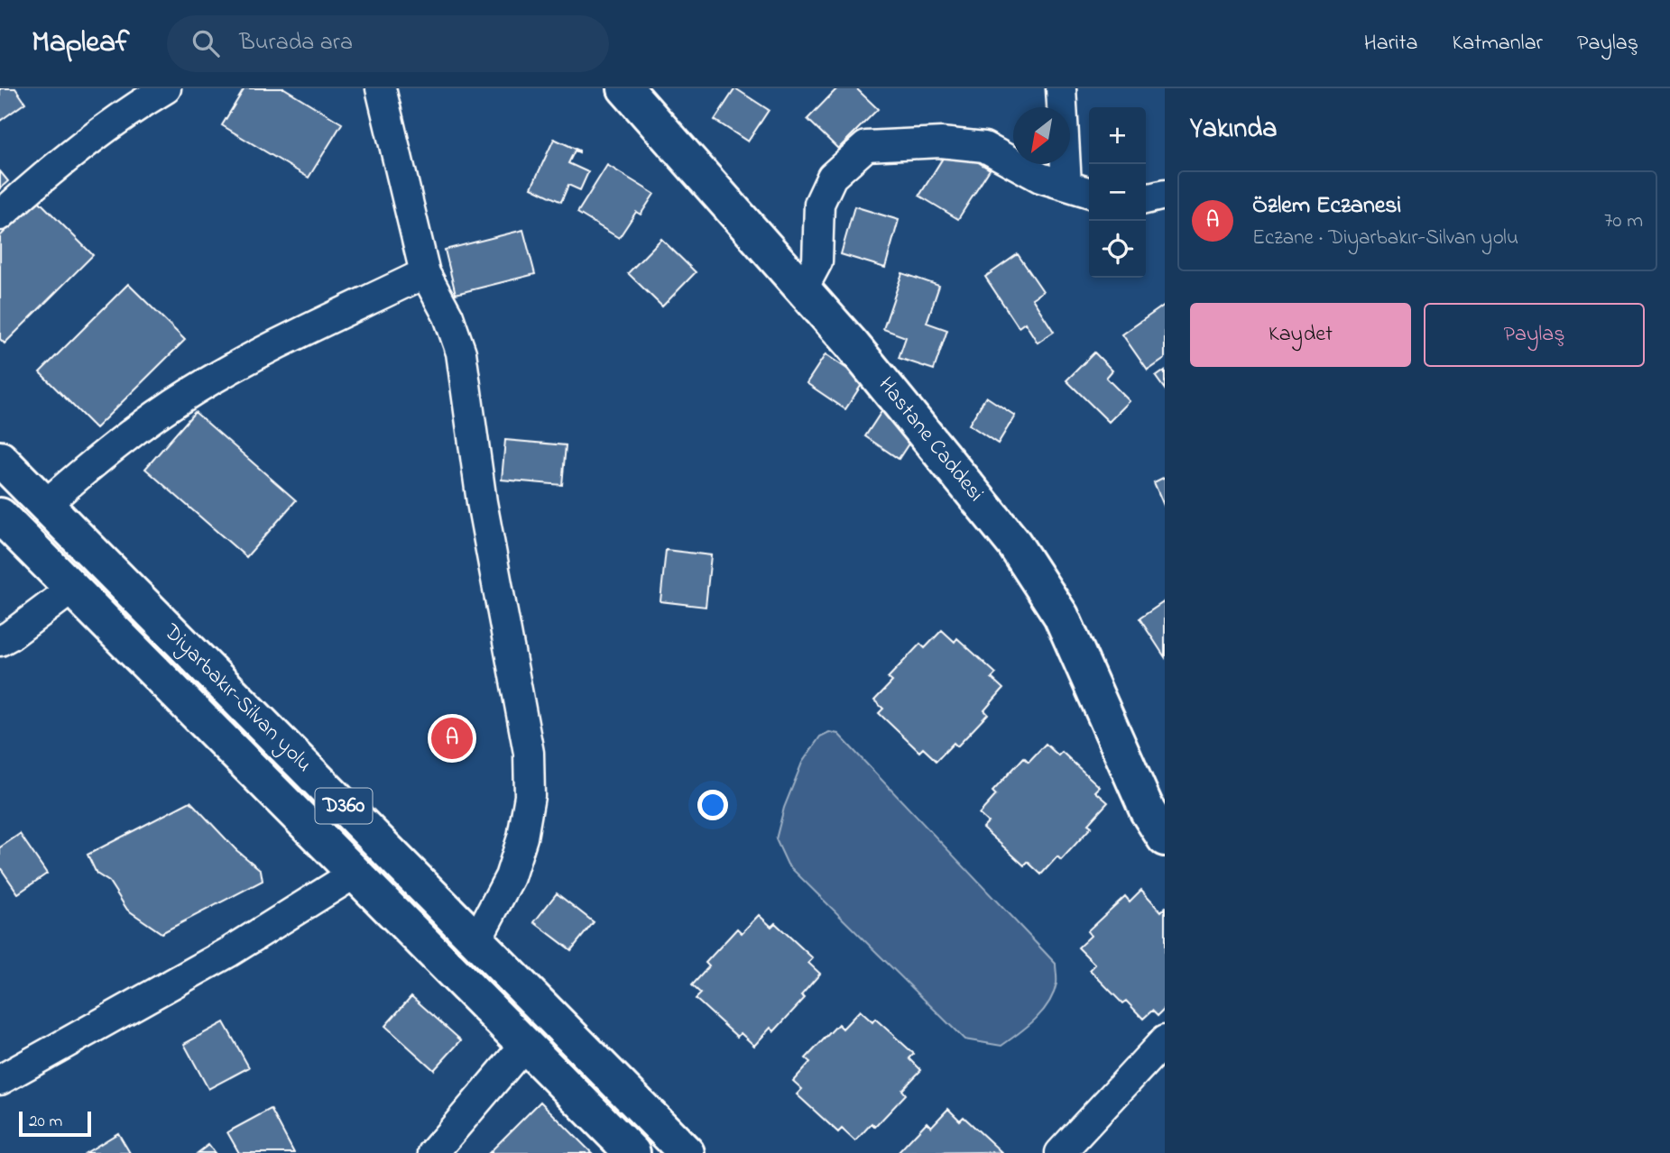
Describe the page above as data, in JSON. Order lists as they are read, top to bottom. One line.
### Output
{"streets":{"main road":["Hastane Caddesi","Diyarbakır-Silvan yolu","D360"]},"scale_bar":"20 m","north":"bottom left","page":{"header":"Mapleaf","search":"Burada ara","nav":["Harita","Katmanlar","Paylaş"],"heading":"Yakında","map_buttons":["+","−"],"list":[{"mark":"A","name":"Özlem Eczanesi","note":"Eczane · Diyarbakır-Silvan yolu","value":"70 m"}],"buttons":["Kaydet","Paylaş"],"pins":"A","scale":"20 m"}}
